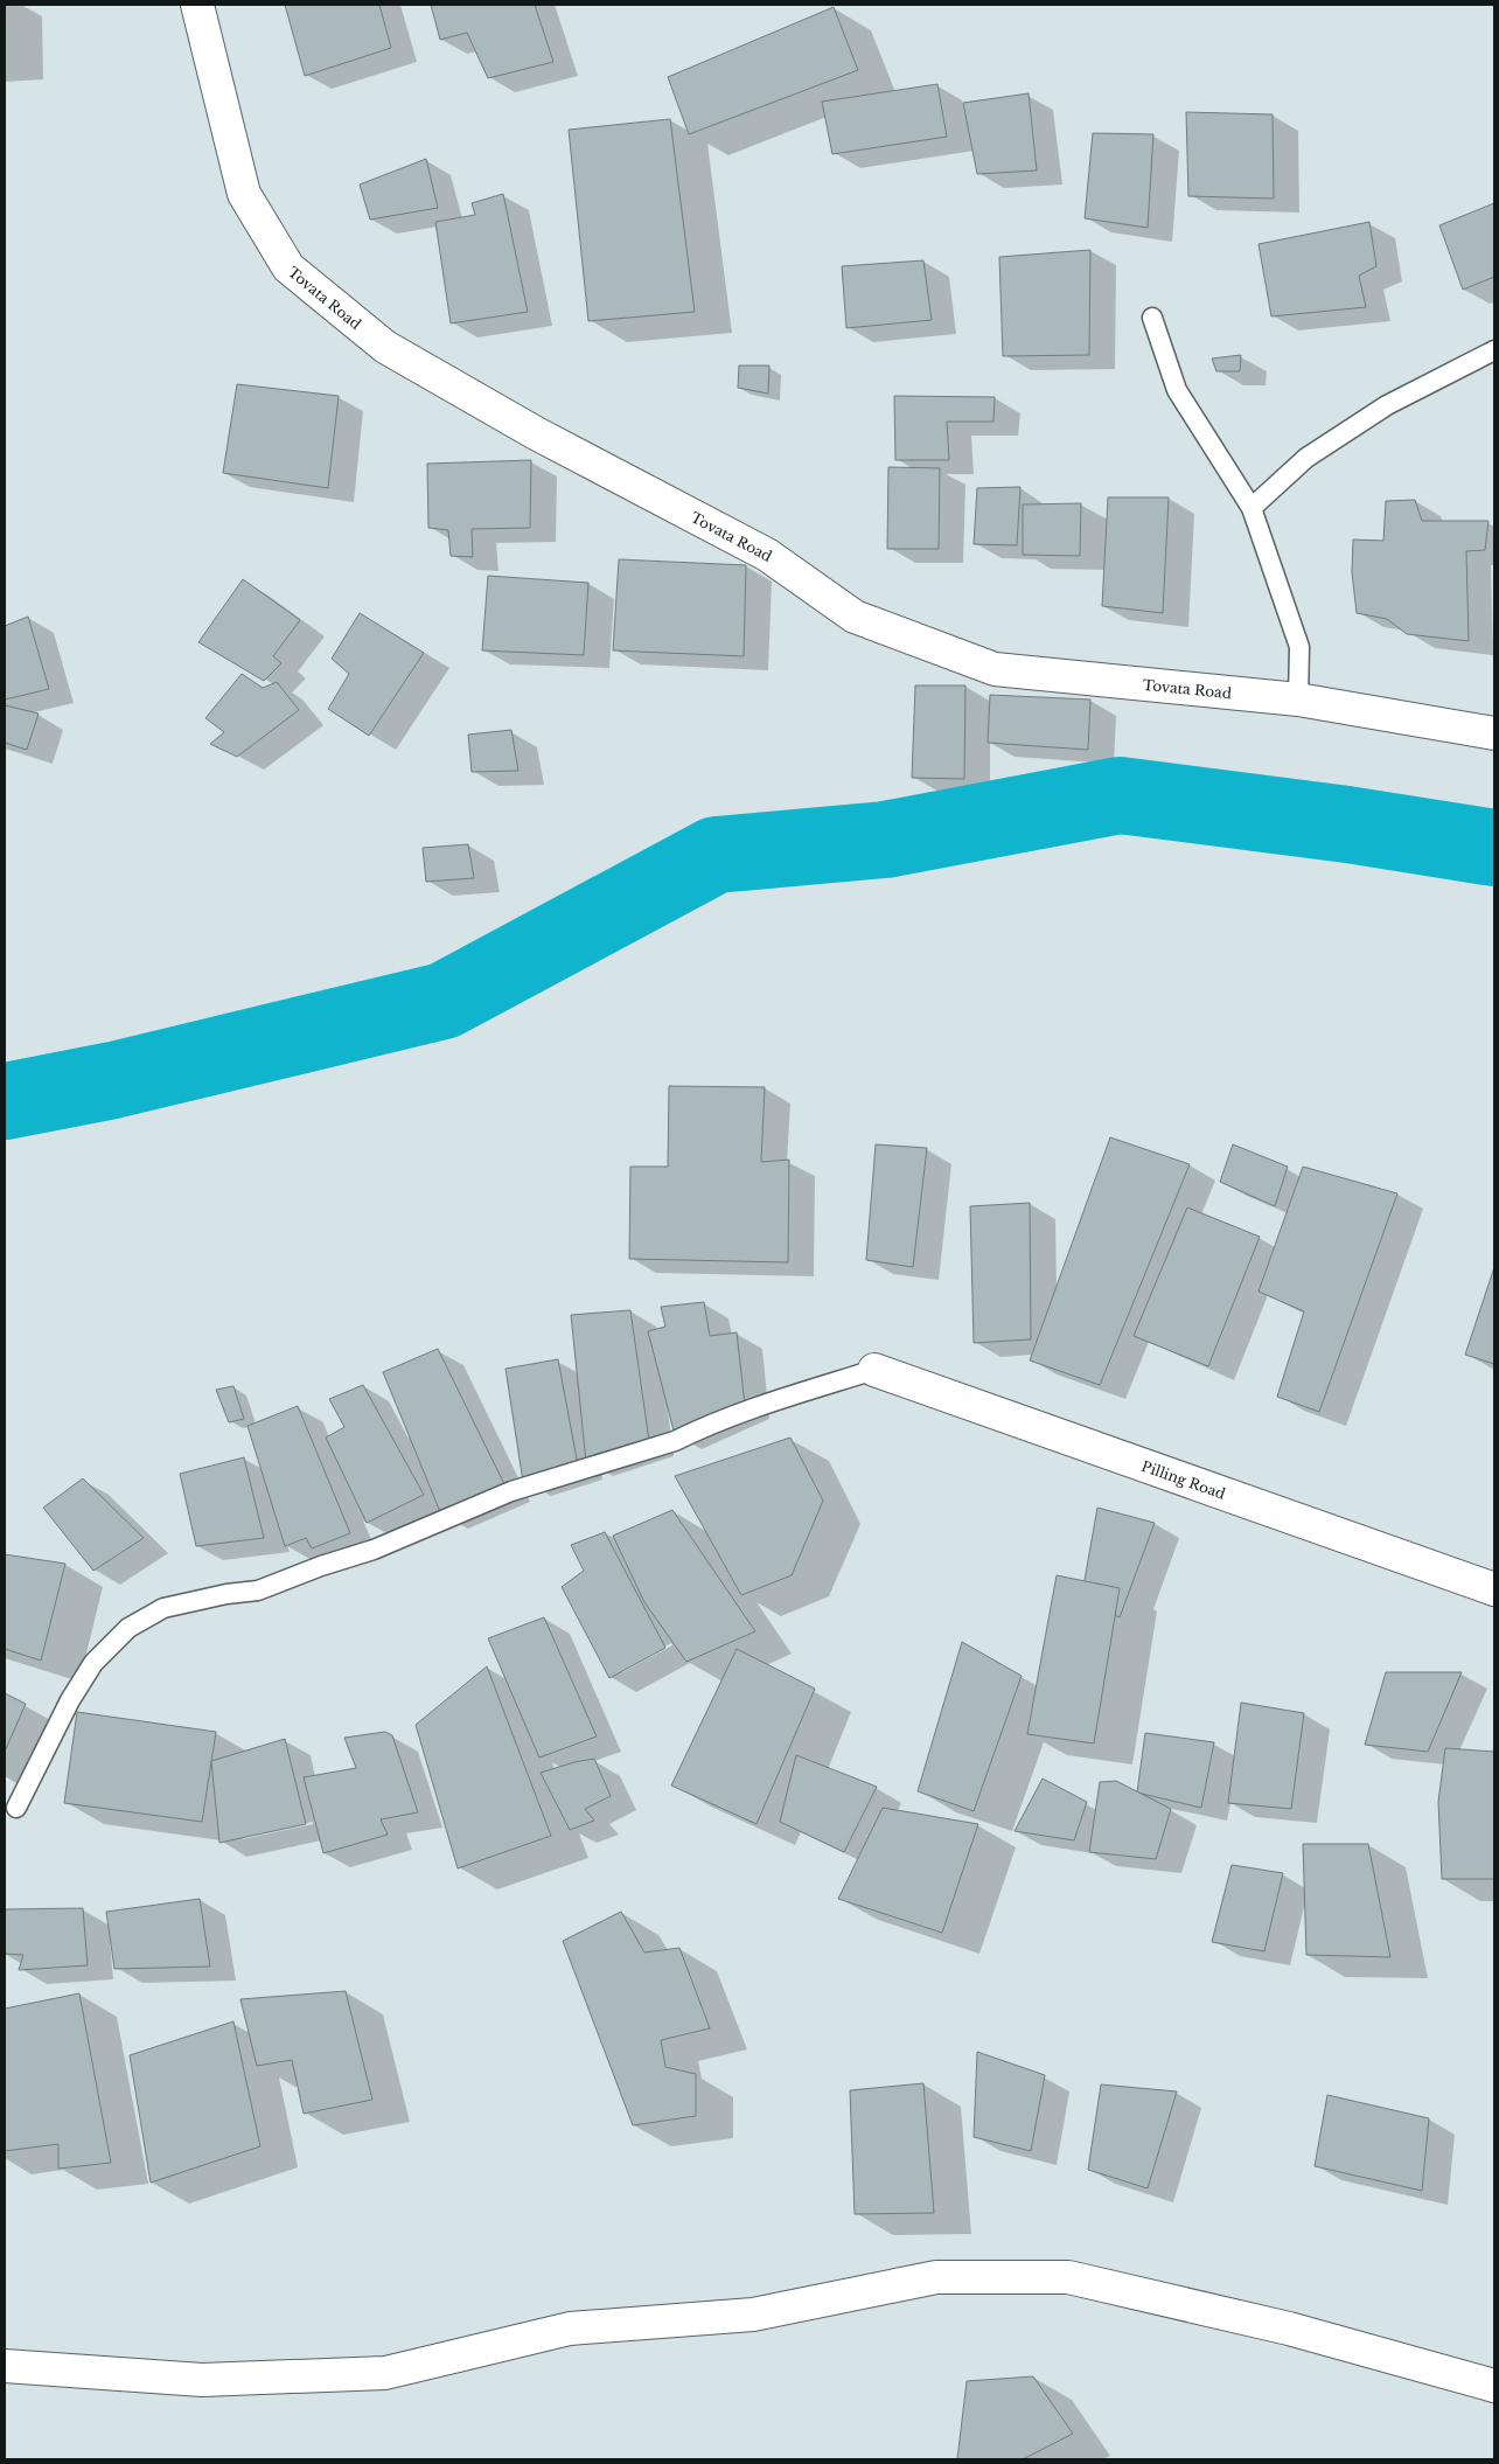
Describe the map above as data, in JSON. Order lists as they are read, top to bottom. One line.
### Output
{"streets":{"street":["Tovata Road","Pilling Road"]}}
